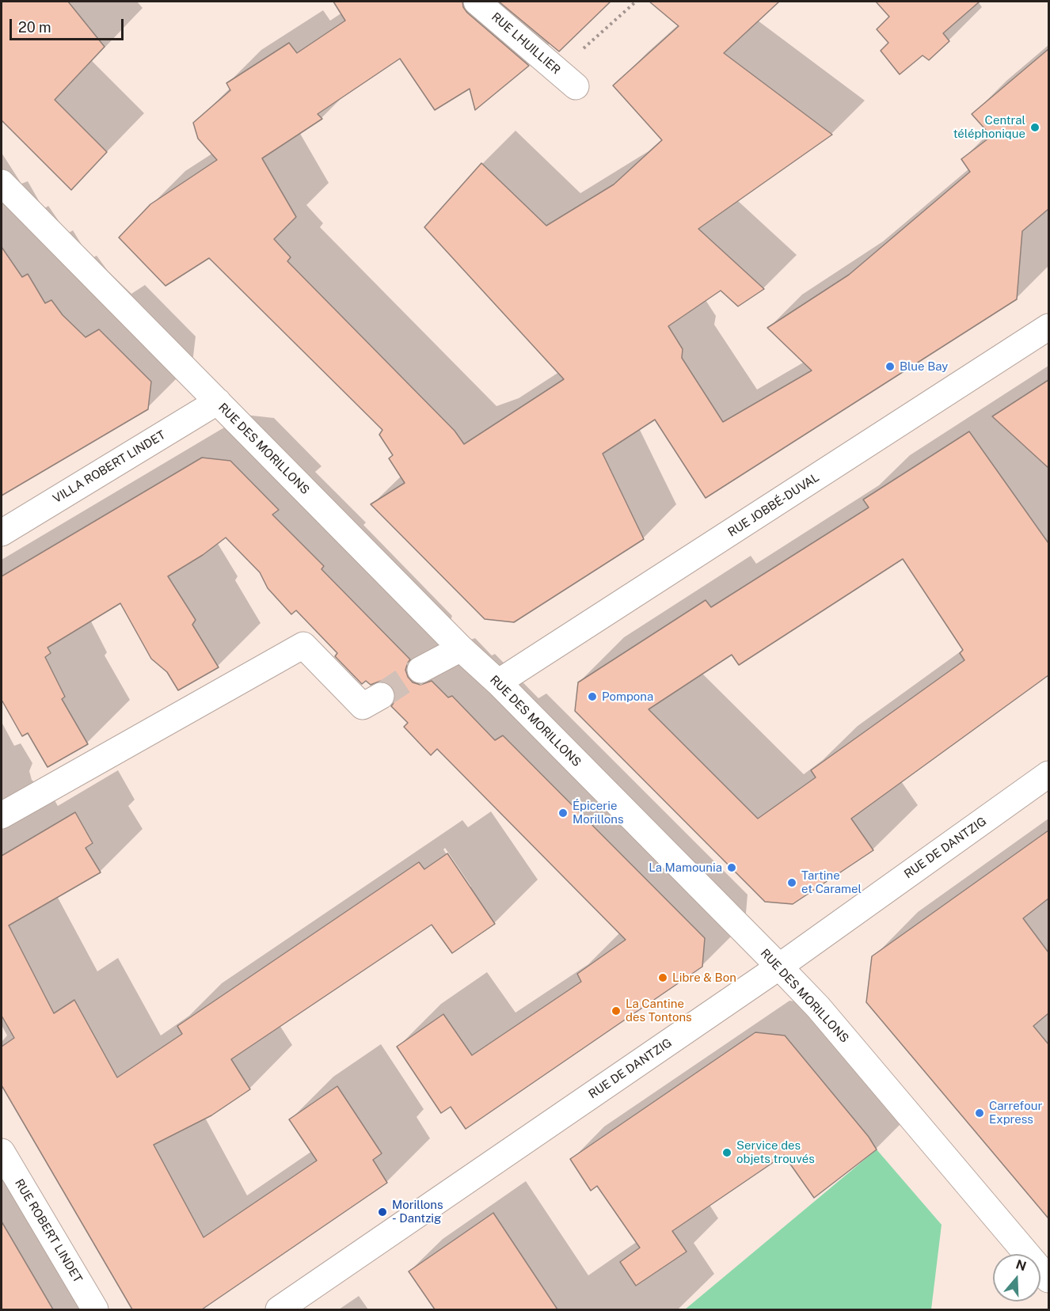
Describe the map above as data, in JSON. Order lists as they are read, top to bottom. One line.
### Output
{"streets":{"street":["RUE LHUILLIER","RUE DES MORILLONS","VILLA ROBERT LINDET","RUE JOBBÉ-DUVAL","RUE DE DANTZIG","RUE ROBERT LINDET"]},"crossings":[["RUE DES MORILLONS","VILLA ROBERT LINDET"],["RUE DES MORILLONS","RUE JOBBÉ-DUVAL"],["RUE DES MORILLONS","RUE DE DANTZIG"]],"places":["Central téléphonique","Blue Bay","Pompona","Épicerie Morillons","La Mamounia","Tartine et Caramel","Libre & Bon","La Cantine des Tontons","Carrefour Express","Service des objets trouvés","Morillons - Dantzig"],"scale_bar":"20 m","north":"top"}
